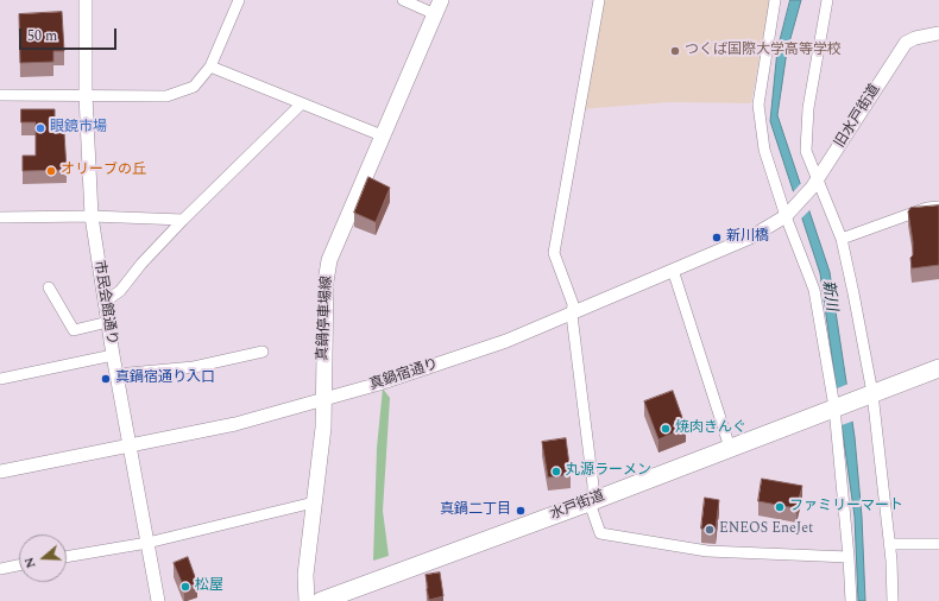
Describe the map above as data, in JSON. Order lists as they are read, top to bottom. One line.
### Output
{"streets":{"highway":["水戸街道"],"main road":["真鍋停車場線"],"street":["旧水戸街道","市民会館通り","真鍋宿通り"]},"crossings":[["旧水戸街道","真鍋宿通り"],["市民会館通り","真鍋宿通り"],["真鍋停車場線","真鍋宿通り"]],"water":["新川"],"places":["つくば国際大学高等学校","眼鏡市場","オリーブの丘","新川橋","真鍋宿通り入口","焼肉きんぐ","丸源ラーメン","ファミリーマート","真鍋二丁目","ENEOS EneJet","松屋"],"scale_bar":"50 m","north":"left"}
